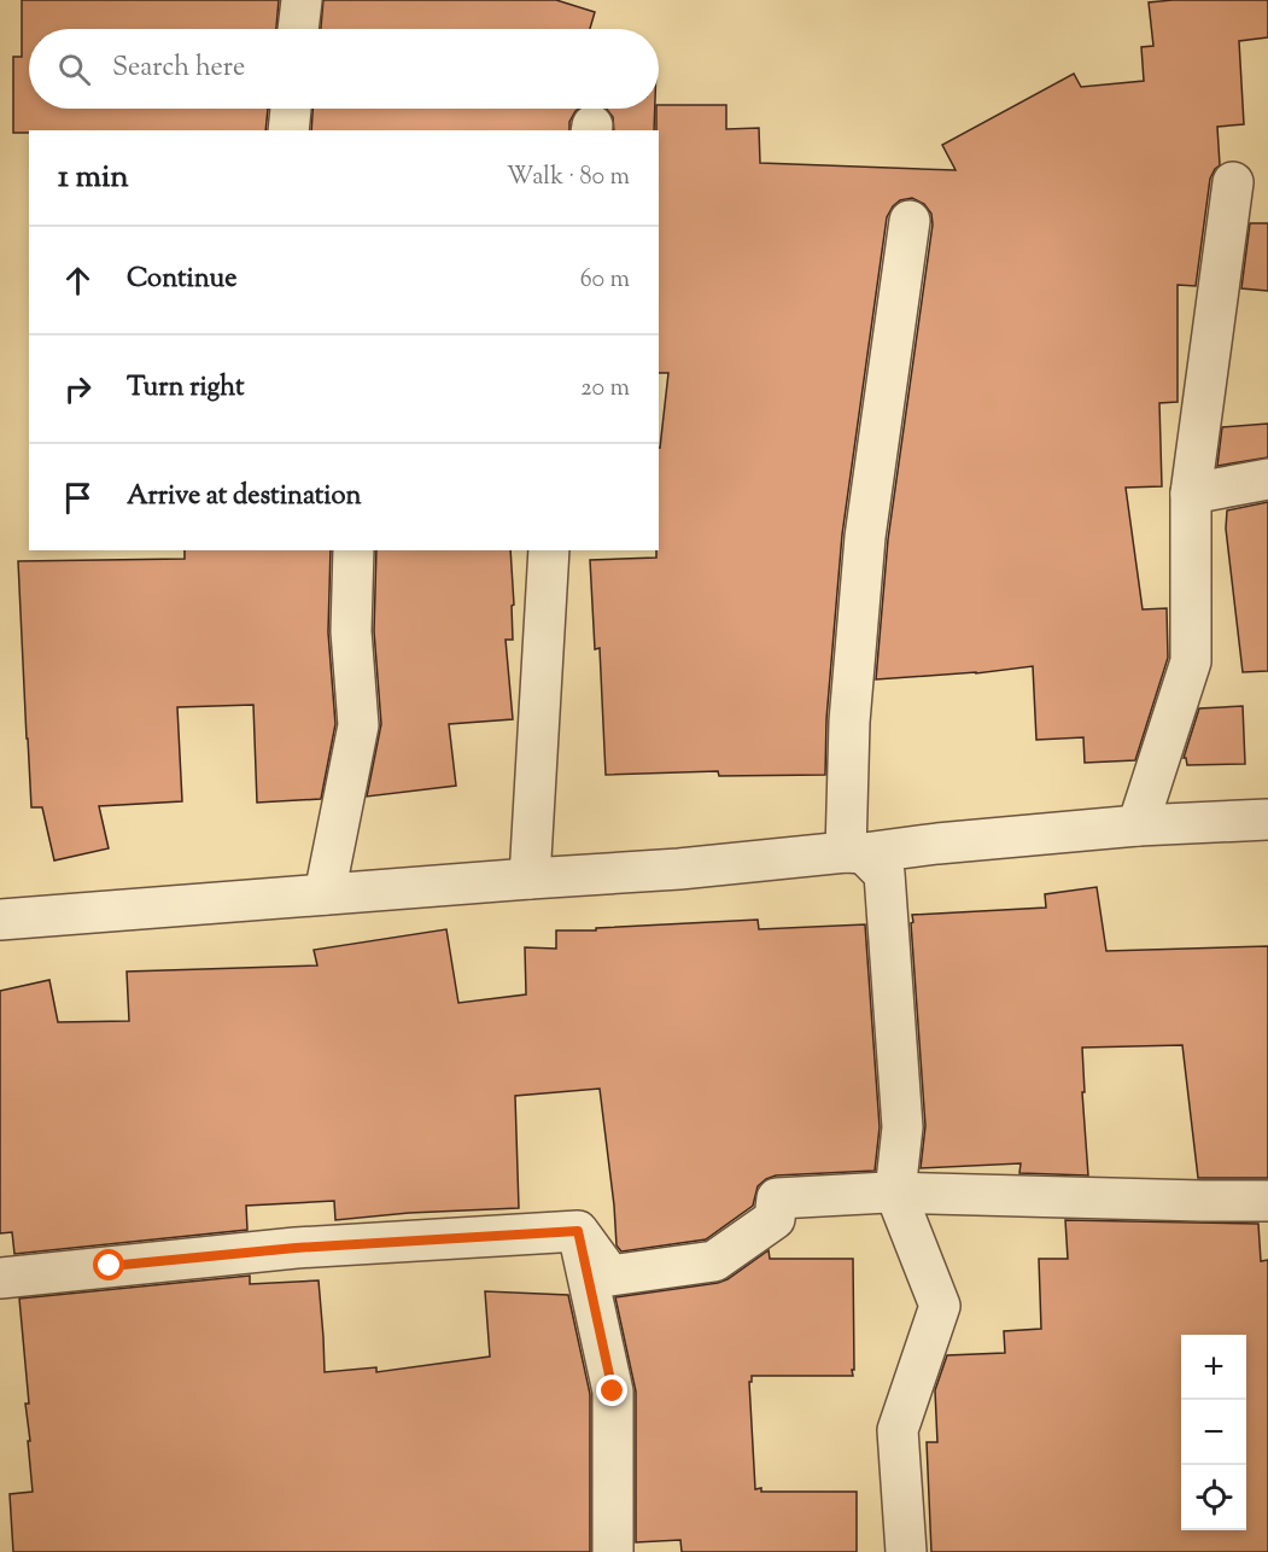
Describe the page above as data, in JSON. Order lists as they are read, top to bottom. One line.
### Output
{"page":{"search":"Search here","heading":["1 min","Walk · 80 m"],"list":[["Continue","60 m"],["Turn right","20 m"],"Arrive at destination"],"map_buttons":["+","−"]}}
